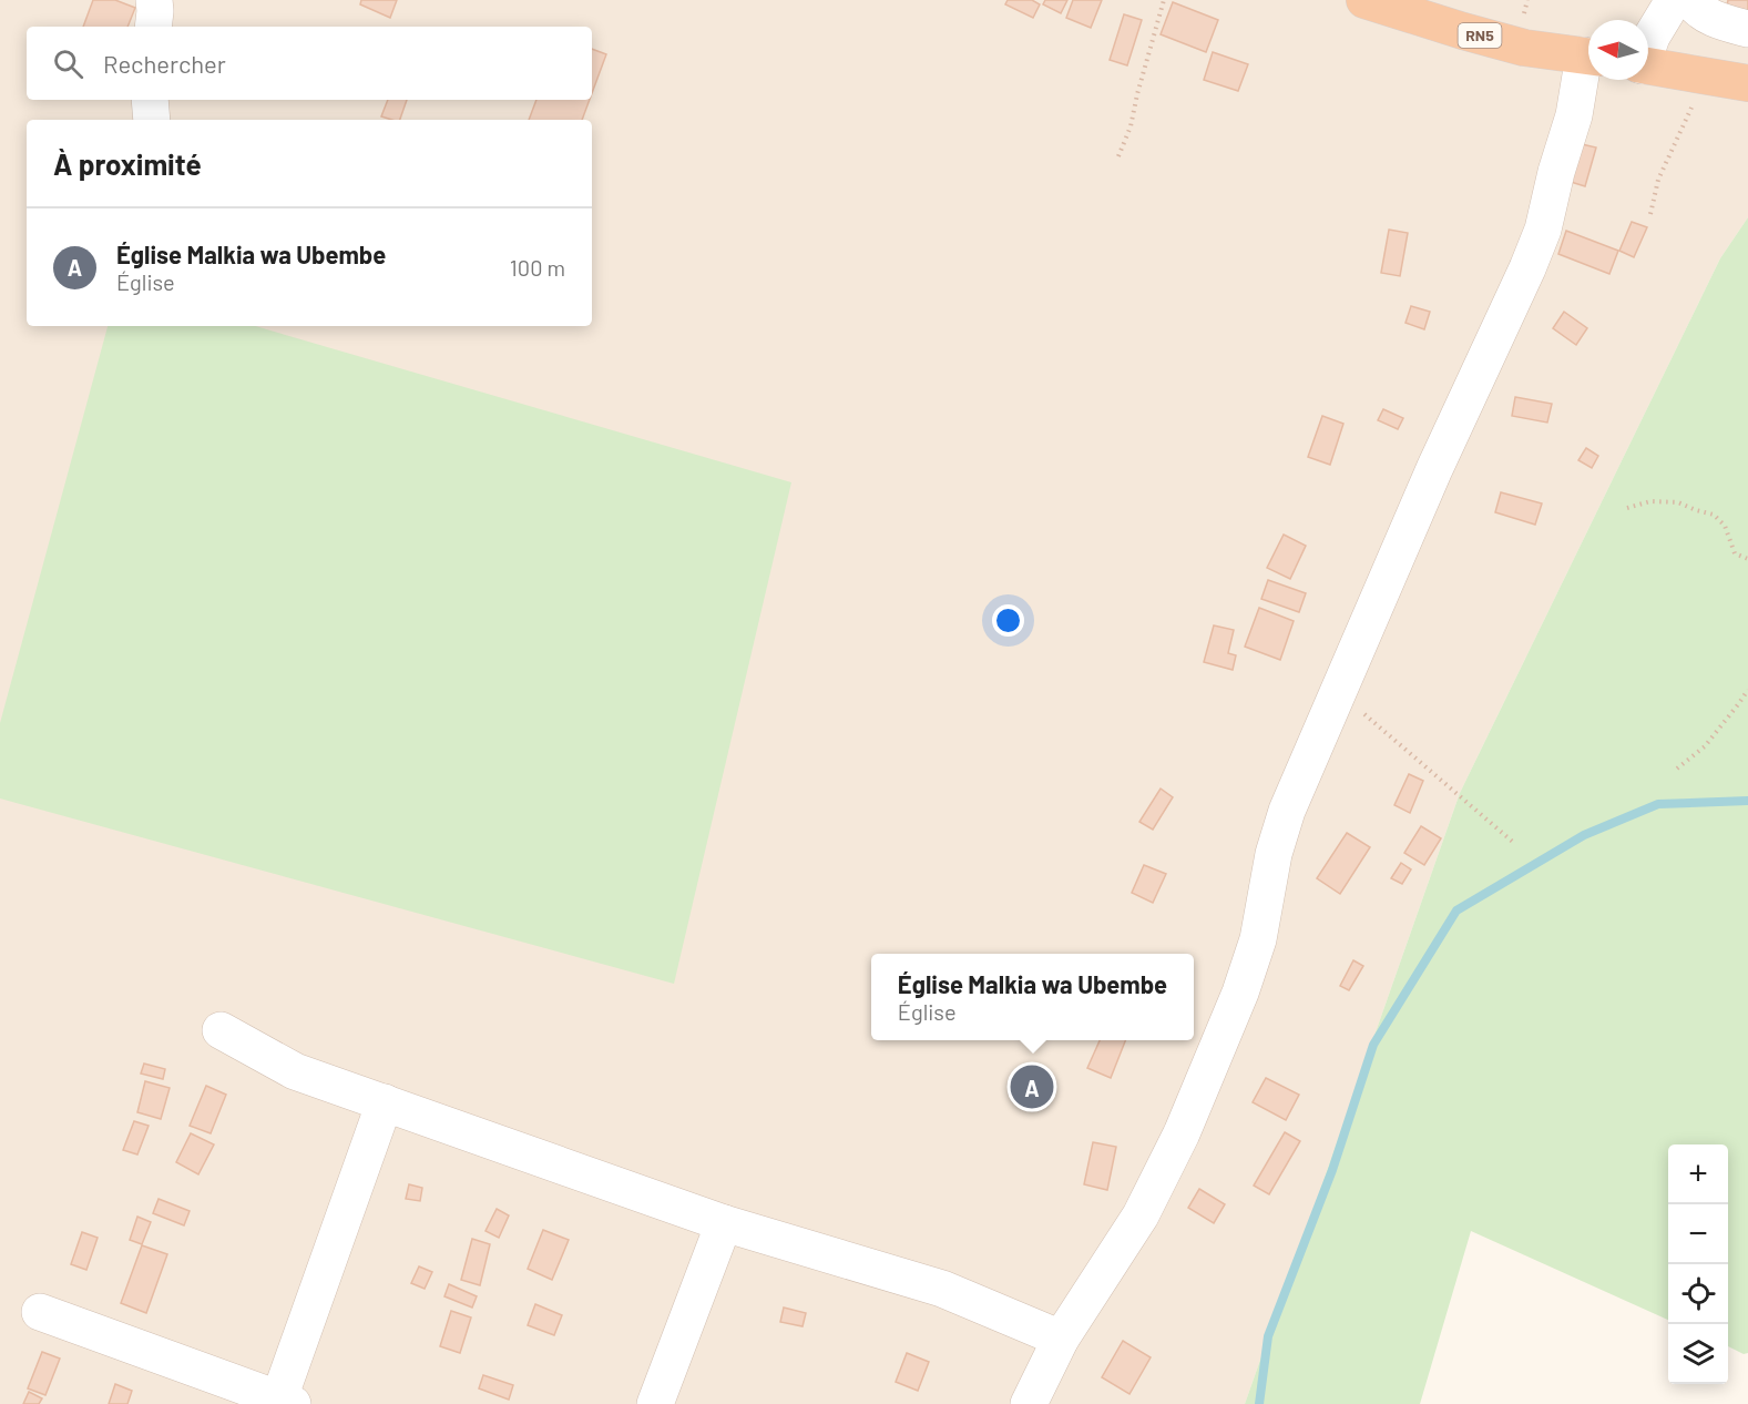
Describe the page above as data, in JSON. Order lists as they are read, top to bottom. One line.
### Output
{"streets":{"highway":["RN5"]},"north":"left","page":{"search":"Rechercher","heading":"À proximité","list":[{"mark":"A","name":"Église Malkia wa Ubembe","note":"Église","value":"100 m"}],"popup":["Église Malkia wa Ubembe","Église"],"pins":"A","map_buttons":["+","−"]}}
